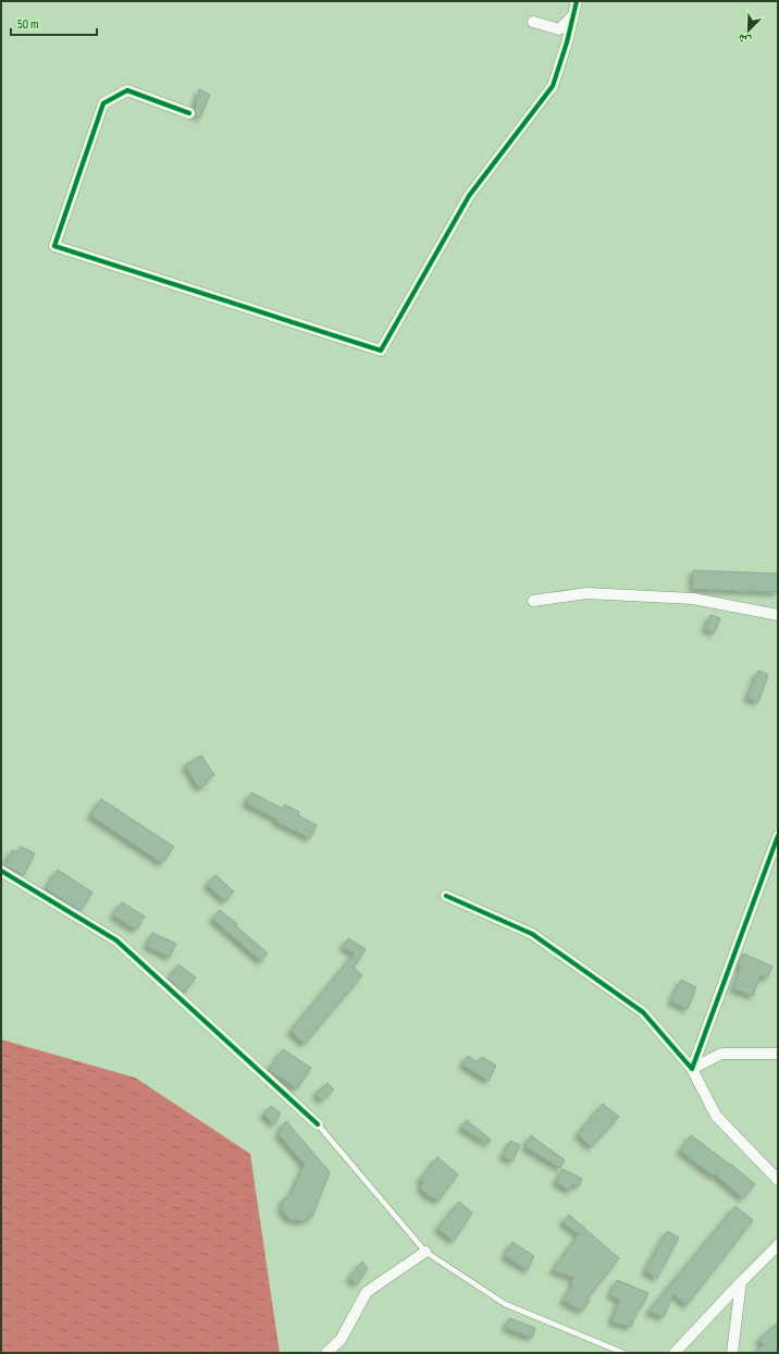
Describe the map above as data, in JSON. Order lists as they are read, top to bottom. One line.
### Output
{"scale_bar":"50 m","north":"bottom left"}
